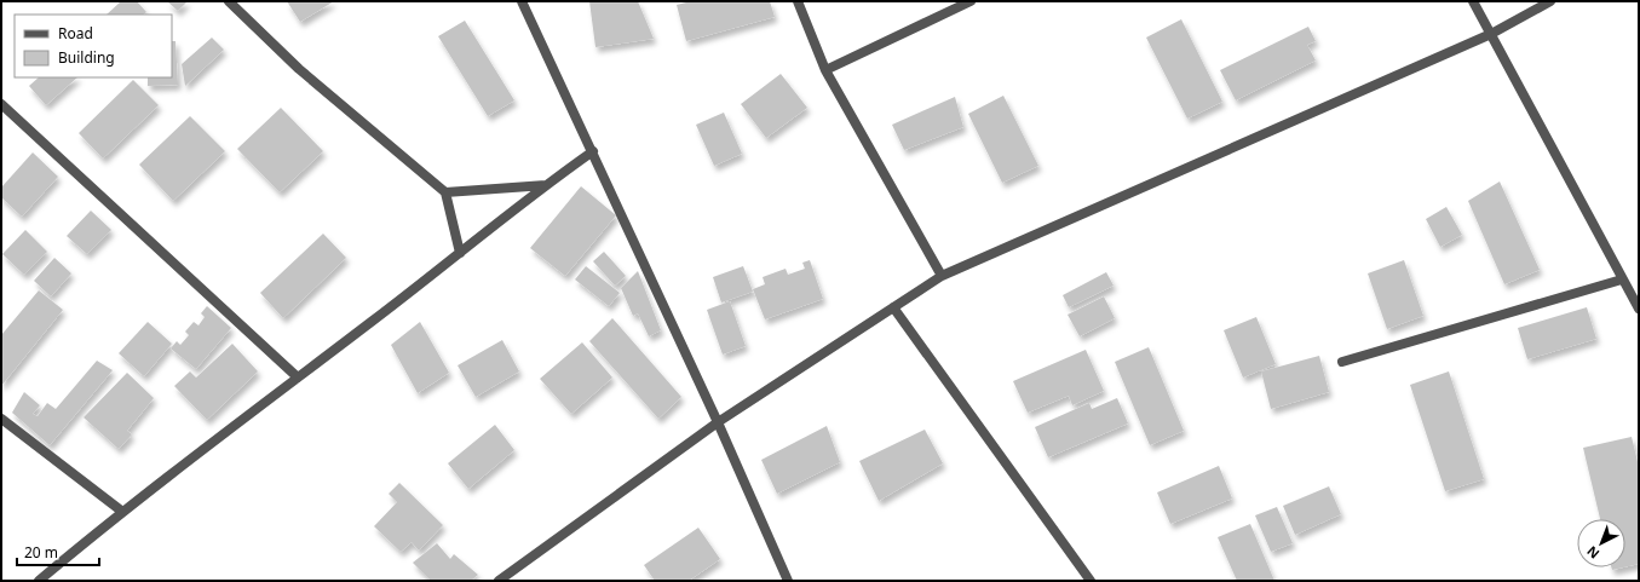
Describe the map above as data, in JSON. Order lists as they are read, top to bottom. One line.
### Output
{"legend":["Road","Building"],"scale_bar":"20 m","north":"bottom left"}
